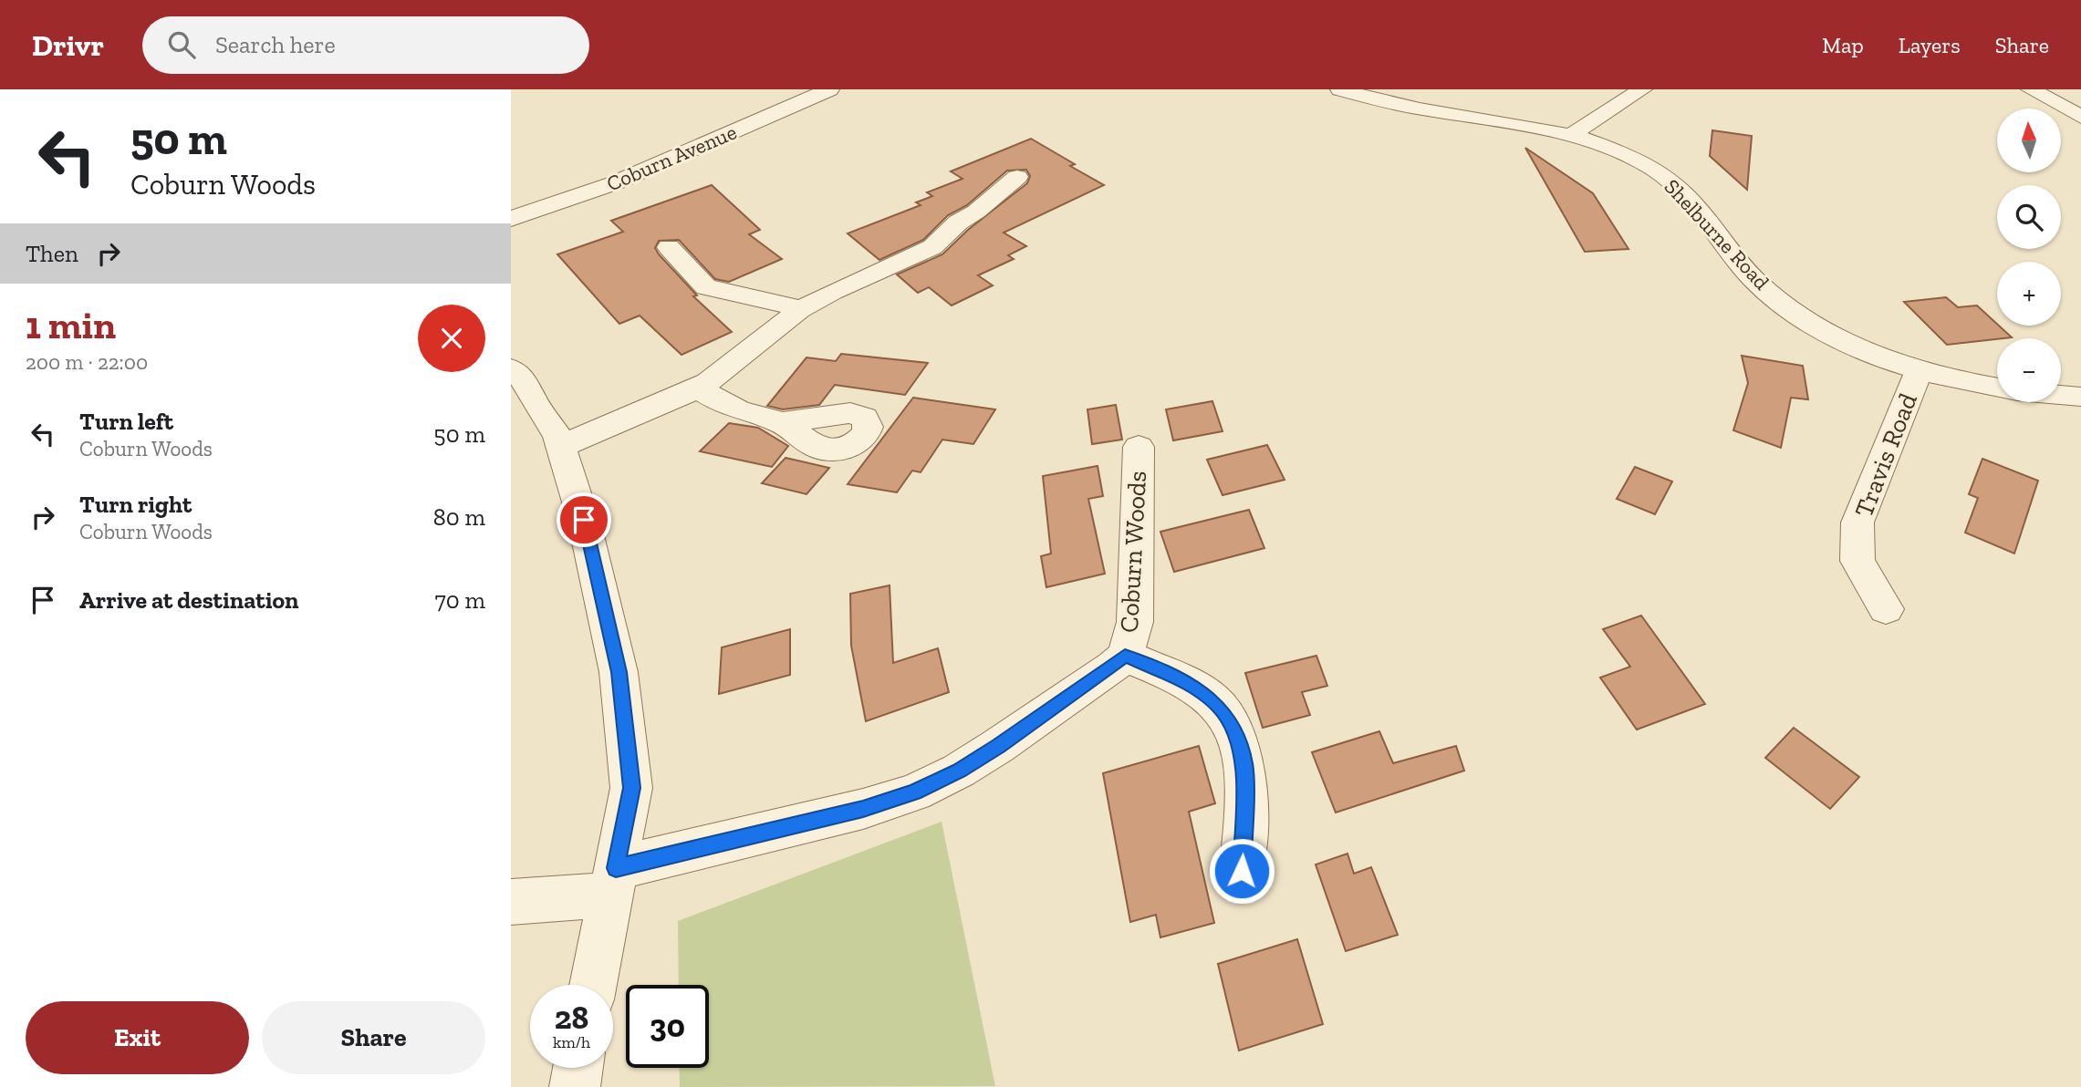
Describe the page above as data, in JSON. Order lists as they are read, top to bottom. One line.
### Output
{"streets":{"street":["Coburn Avenue","Shelburne Road","Travis Road","Coburn Woods"]},"crossings":[["Shelburne Road","Travis Road"]],"north":"top","page":{"header":"Drivr","search":"Search here","nav":["Map","Layers","Share"],"turn":["50 m","Coburn Woods"],"map_buttons":["+","−"],"then":"Then","heading":["1 min","200 m · 22:00"],"list":[{"name":"Turn left","note":"Coburn Woods","value":"50 m"},{"name":"Turn right","note":"Coburn Woods","value":"80 m"},{"name":"Arrive at destination","value":"70 m"}],"speed":"28 km/h","limit":"30","buttons":["Exit","Share"]}}
